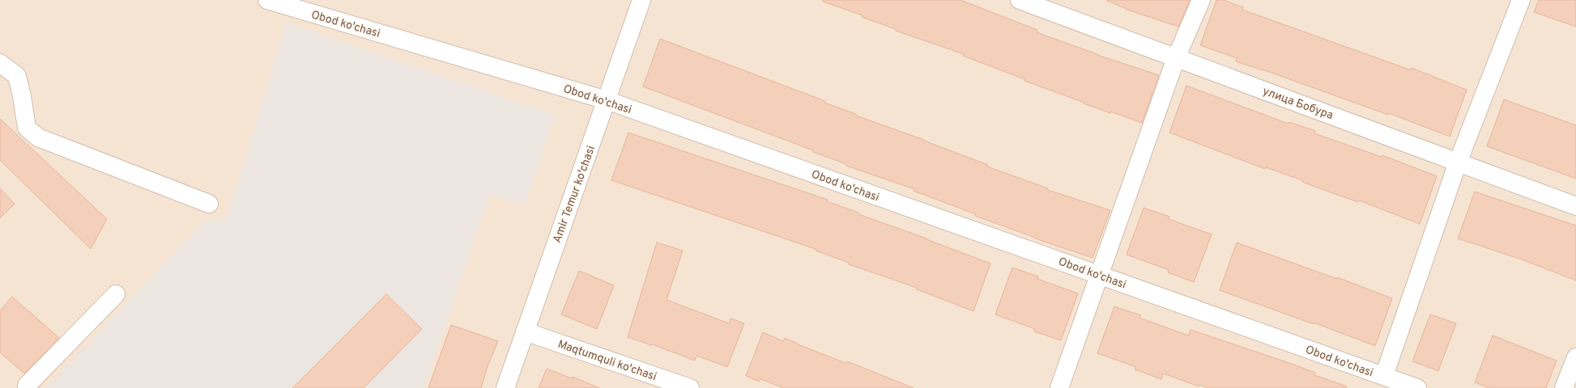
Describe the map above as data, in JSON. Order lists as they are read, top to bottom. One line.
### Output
{"streets":{"street":["Obod ko'chasi","улица Бобура","Amir Temur ko'chasi","Maqtumquli ko'chasi"]},"crossings":[["Obod ko'chasi","Amir Temur ko'chasi"],["Amir Temur ko'chasi","Maqtumquli ko'chasi"]]}
